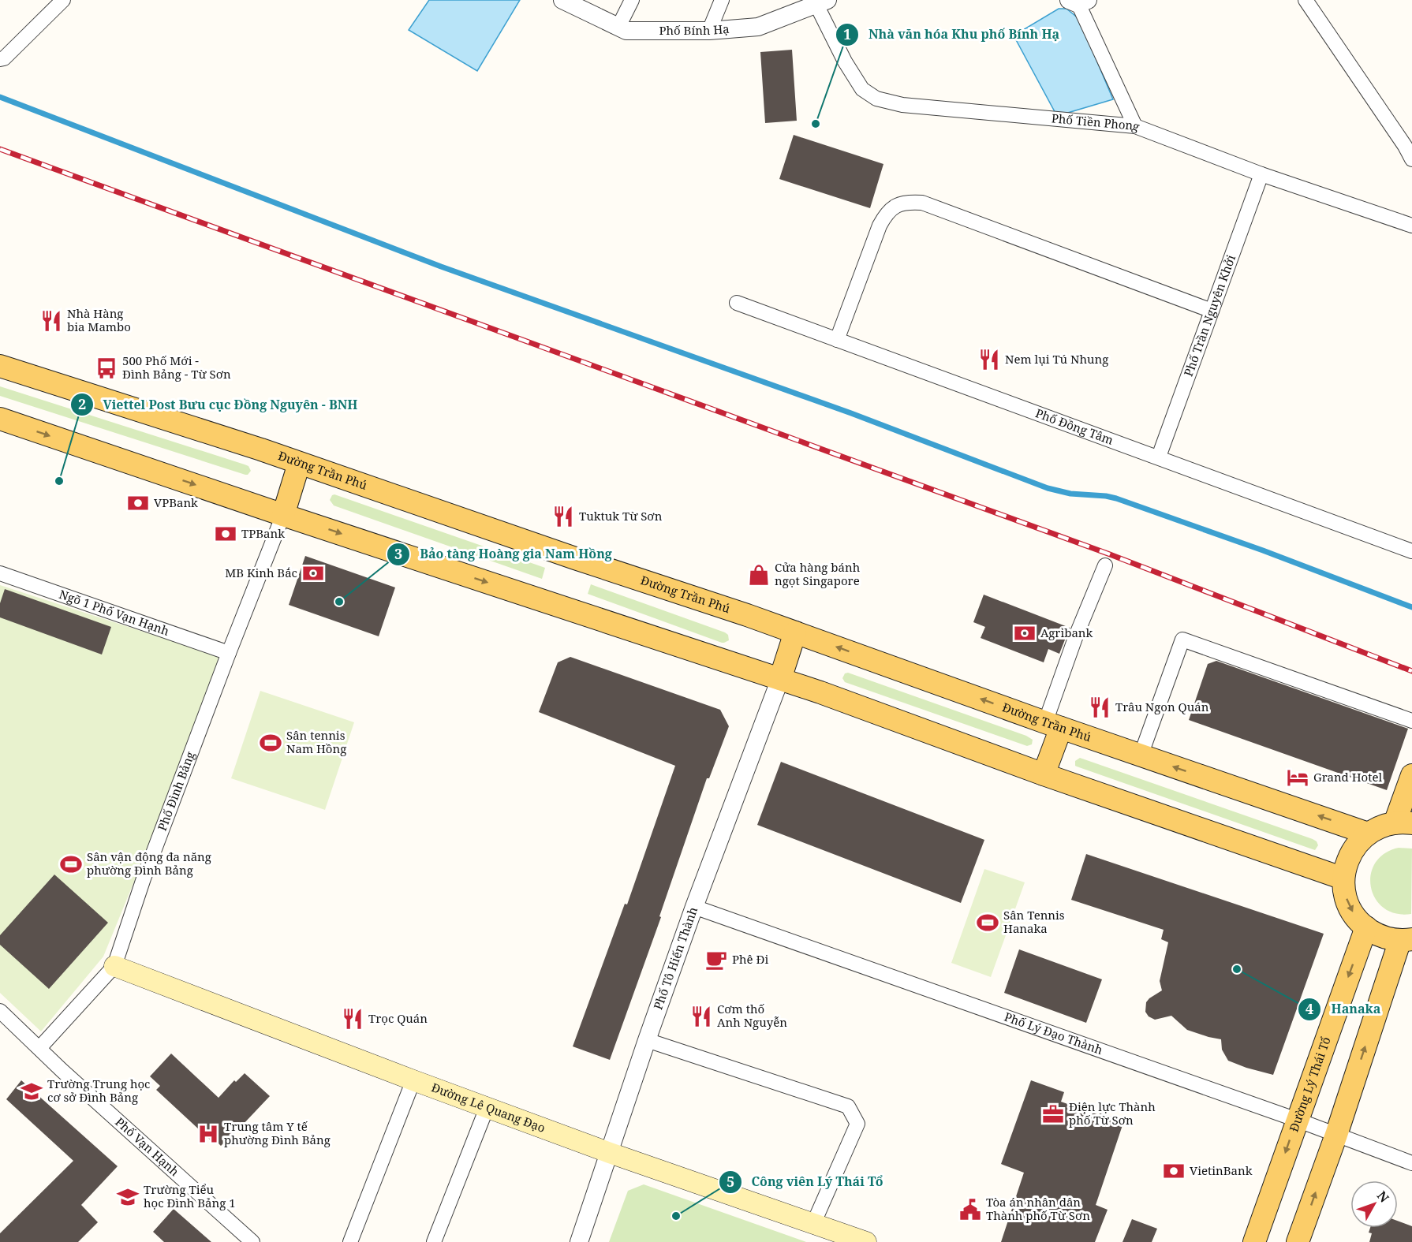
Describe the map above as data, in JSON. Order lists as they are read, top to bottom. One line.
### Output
{"streets":{"main road":["Đường Trần Phú","Đường Lý Thái Tổ","Đường Lê Quang Đạo"],"street":["Phố Bính Hạ","Phố Tiền Phong","Phố Trần Nguyên Khởi","Phố Đồng Tâm","Ngõ 1 Phố Vạn Hạnh","Phố Đình Bảng","Phố Tô Hiến Thành","Phố Lý Đạo Thành","Phố Vạn Hạnh"]},"crossings":[["Phố Bính Hạ","Phố Tiền Phong"],["Phố Tiền Phong","Phố Trần Nguyên Khởi"],["Phố Trần Nguyên Khởi","Phố Đồng Tâm"],["Ngõ 1 Phố Vạn Hạnh","Phố Đình Bảng"],["Phố Đình Bảng","Đường Lê Quang Đạo"],["Phố Đình Bảng","Phố Vạn Hạnh"],["Phố Tô Hiến Thành","Phố Lý Đạo Thành"],["Phố Tô Hiến Thành","Đường Lê Quang Đạo"],["Phố Lý Đạo Thành","Đường Lý Thái Tổ"]],"places":{"other":["Nhà văn hóa Khu phố Bính Hạ","Viettel Post Bưu cục Đồng Nguyên - BNH","Bảo tàng Hoàng gia Nam Hồng","Hanaka","Công viên Lý Thái Tổ"],"restaurant":["Nhà Hàng bia Mambo","Nem lụi Tú Nhung","Tuktuk Từ Sơn","Trâu Ngon Quán","Cơm thố Anh Nguyễn","Trọc Quán"],"bus stop":["500 Phố Mới - Đình Bảng - Từ Sơn"],"bank":["VPBank","TPBank","MB Kinh Bắc","Agribank","VietinBank"],"shop":["Cửa hàng bánh ngọt Singapore"],"sports":["Sân tennis Nam Hồng","Sân vận động đa năng phường Đình Bảng","Sân Tennis Hanaka"],"hotel":["Grand Hotel"],"cafe":["Phê Đi"],"school or university":["Trường Trung học cơ sở Đình Bảng","Trường Tiểu học Đình Bảng 1"],"office":["Điện lực Thành phố Từ Sơn"],"hospital":["Trung tâm Y tế phường Đình Bảng"],"public building":["Tòa án nhân dân Thành phố Từ Sơn"]},"north":"top right"}
